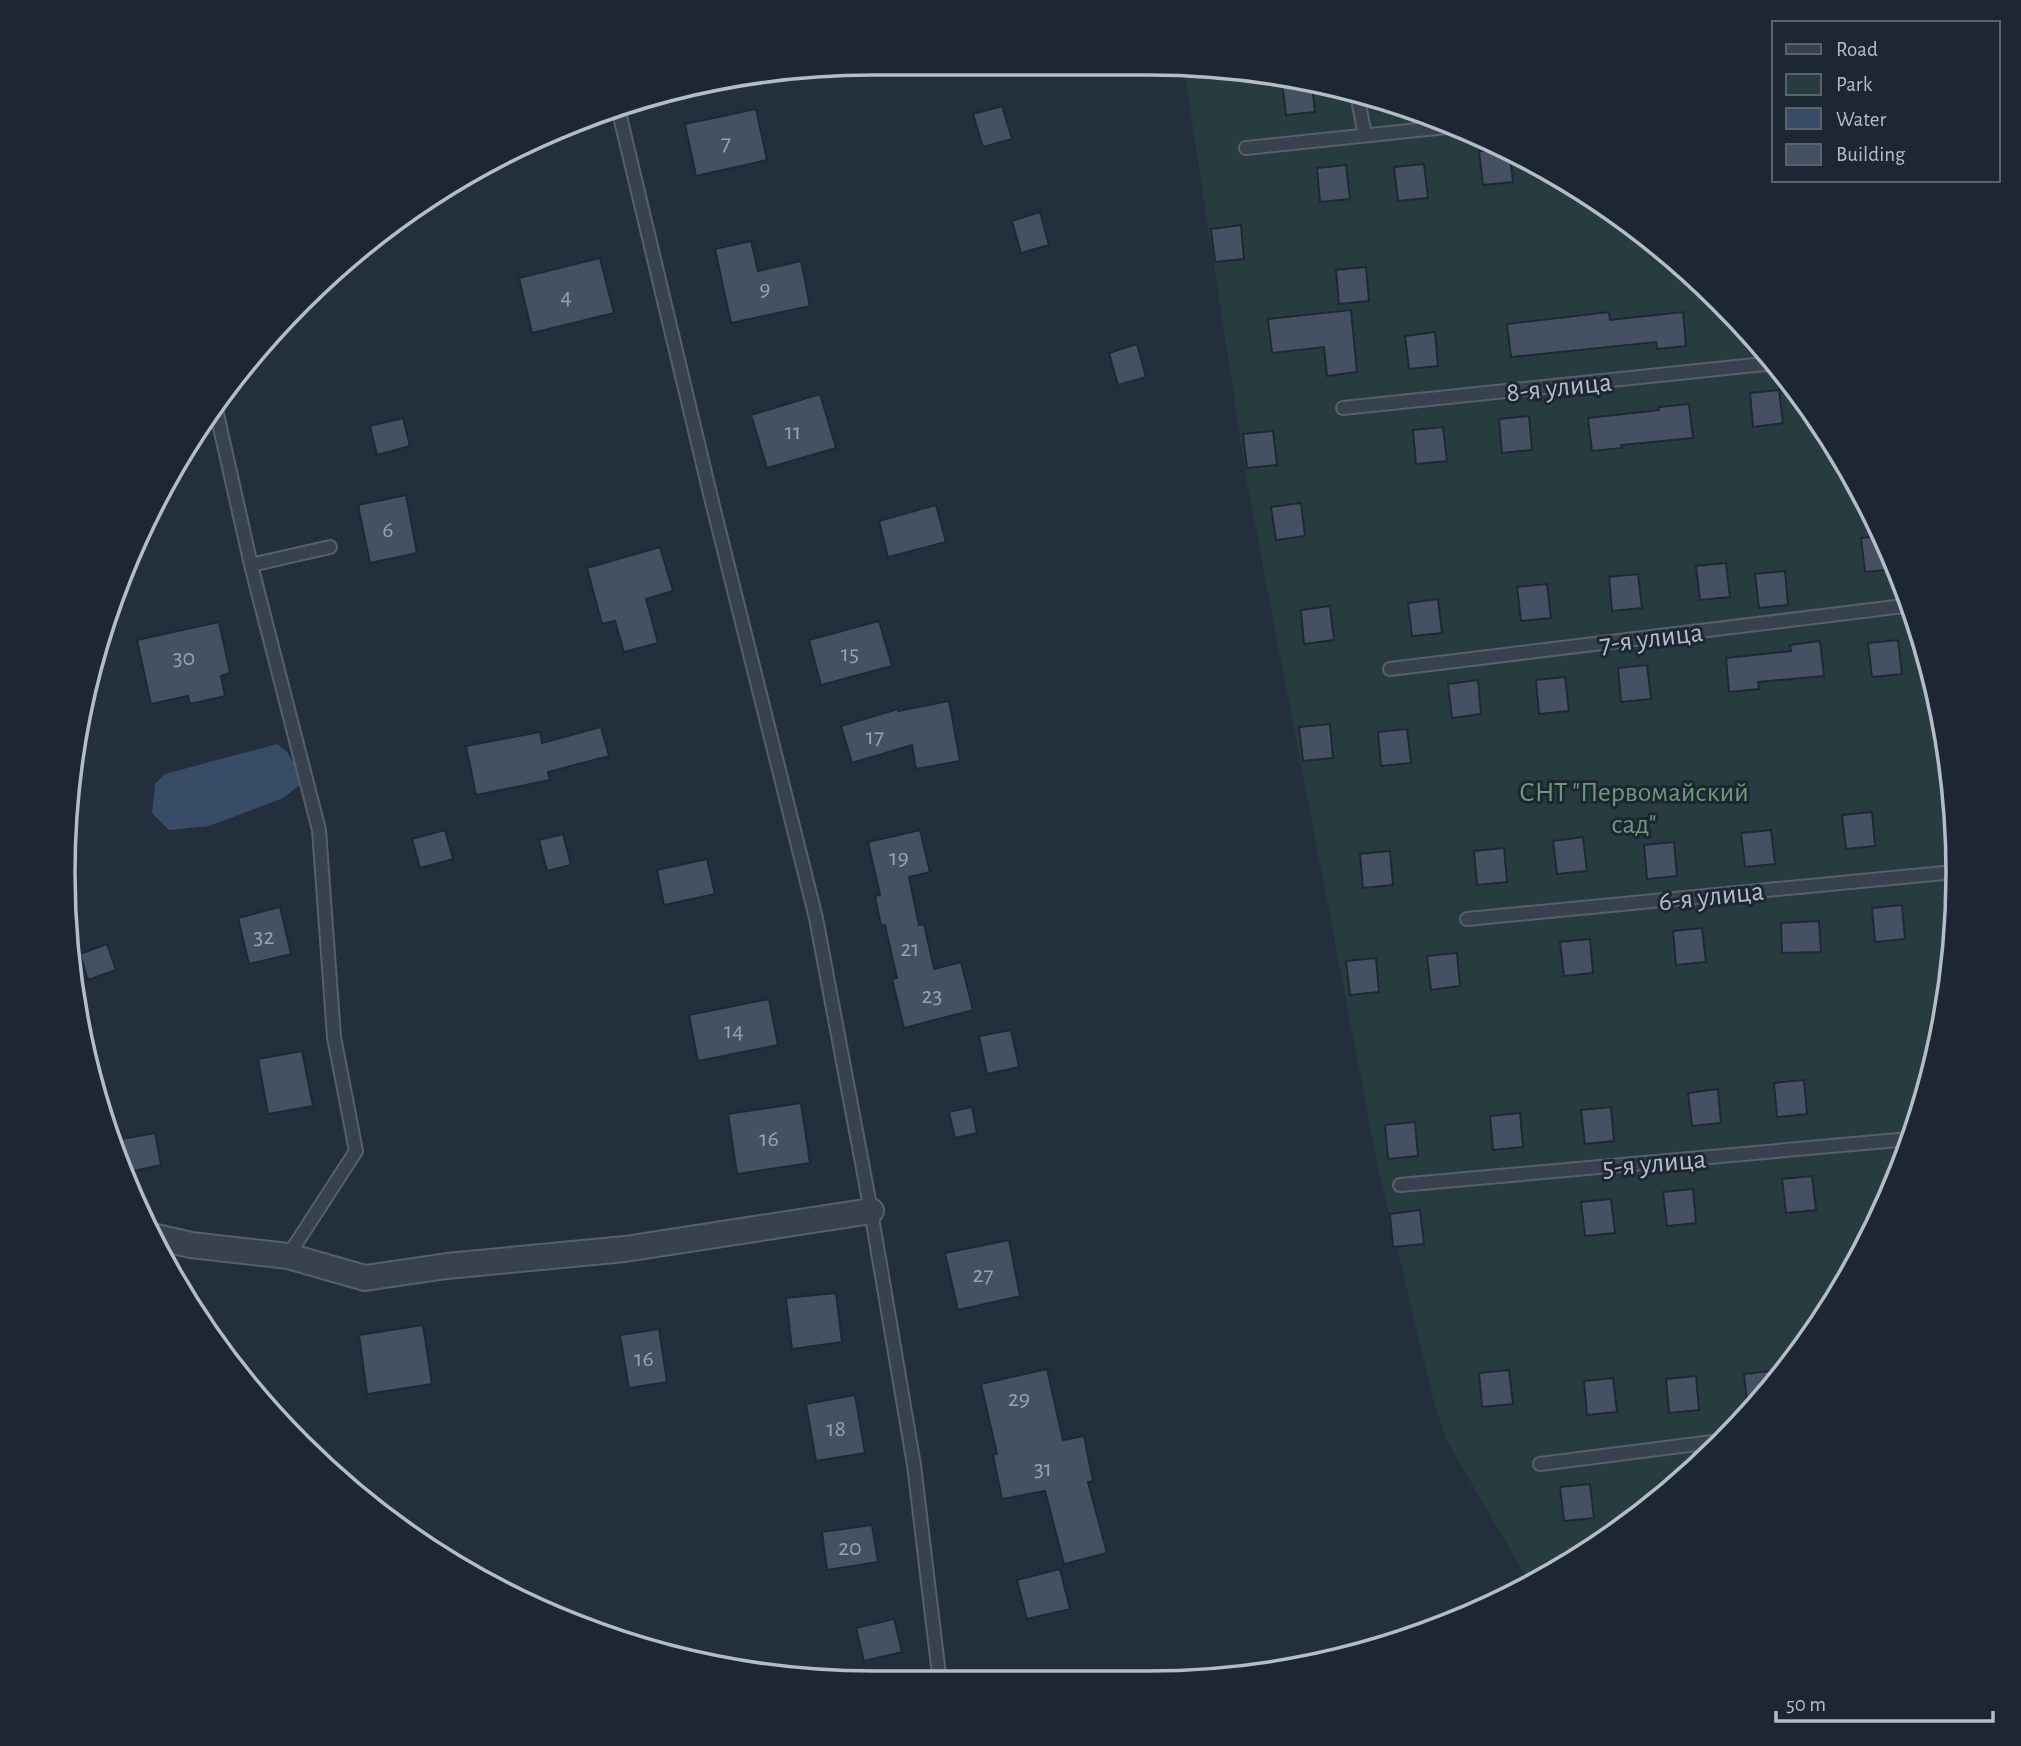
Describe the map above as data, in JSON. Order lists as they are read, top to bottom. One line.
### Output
{"streets":{"lane":["8-я улица","7-я улица","6-я улица","5-я улица"]},"parks":["СНТ \"Первомайский сад\""],"house_numbers":["7","9","4","11","6","15","30","17","19","32","21","23","14","16","27","16","29","18","31","20"],"legend":["Road","Park","Water","Building"],"scale_bar":"50 m"}
